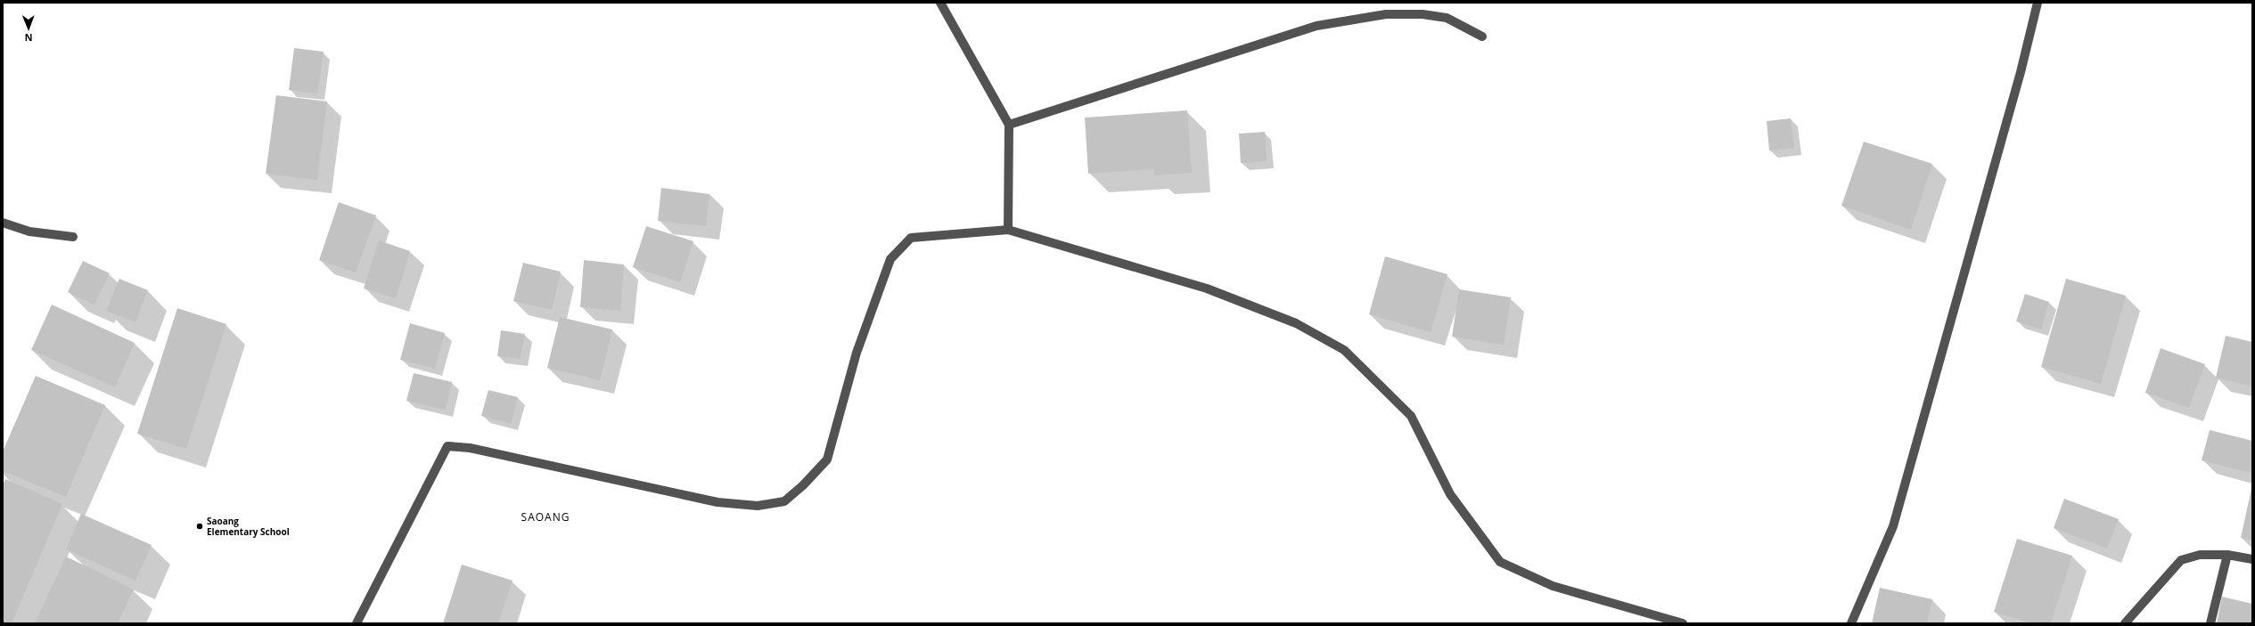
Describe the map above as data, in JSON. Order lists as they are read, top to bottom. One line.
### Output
{"districts":["SAOANG"],"places":["Saoang Elementary School"],"north":"bottom"}
